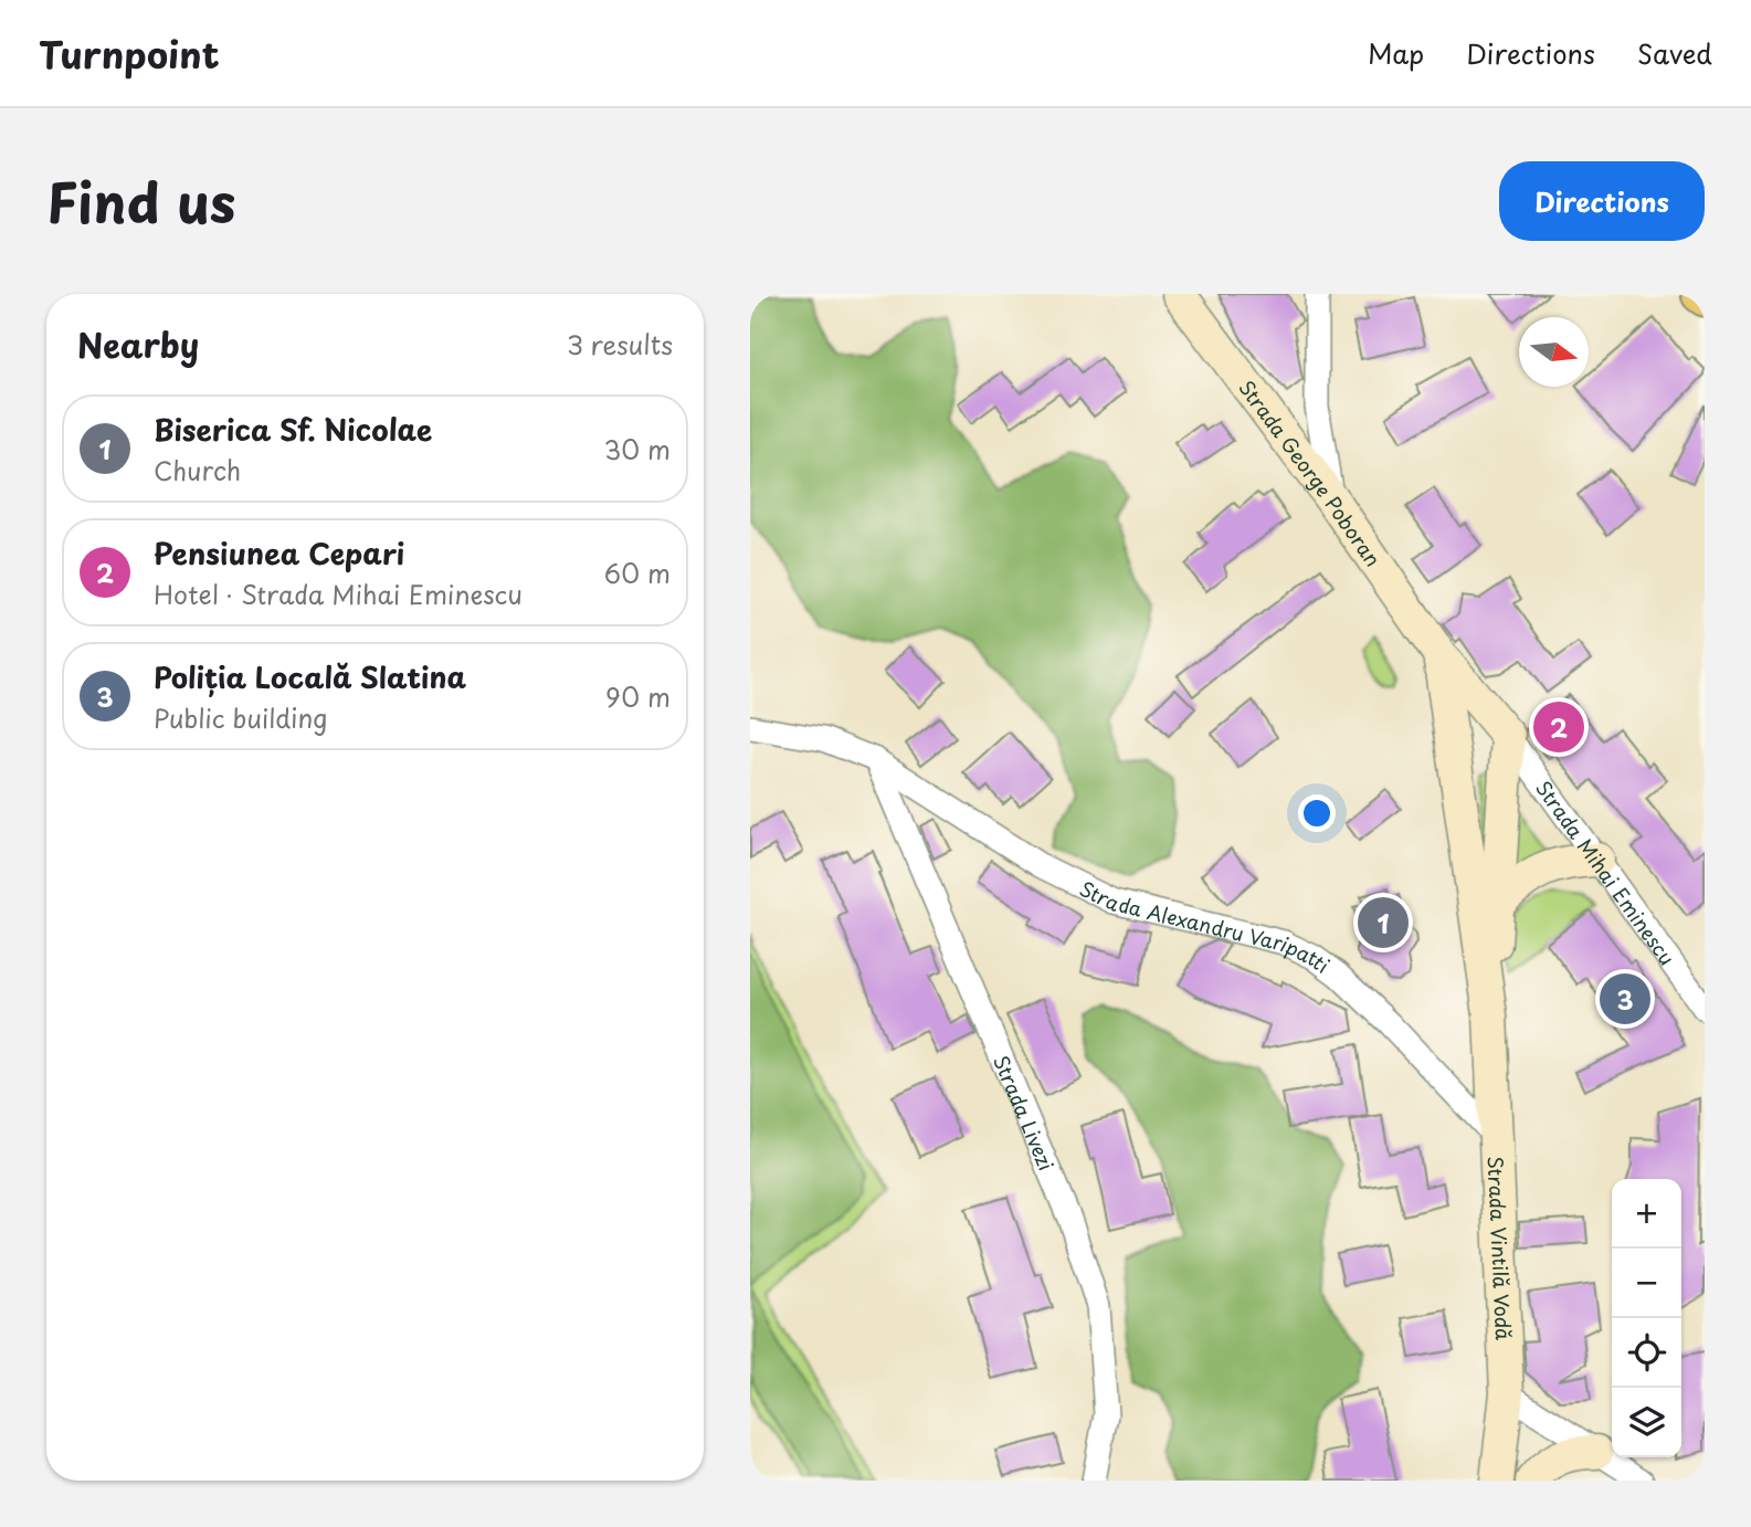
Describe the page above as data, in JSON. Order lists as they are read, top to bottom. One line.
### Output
{"streets":{"main road":["Strada George Poboran","Strada Vintilă Vodă"],"street":["Strada Mihai Eminescu","Strada Alexandru Varipatti","Strada Livezi"]},"crossings":[["Strada George Poboran","Strada Mihai Eminescu"],["Strada George Poboran","Strada Vintilă Vodă"],["Strada Mihai Eminescu","Strada Vintilă Vodă"],["Strada Alexandru Varipatti","Strada Livezi"],["Strada Alexandru Varipatti","Strada Vintilă Vodă"]],"north":"right","page":{"header":"Turnpoint","nav":["Map","Directions","Saved"],"title":"Find us","buttons":"Directions","heading":["Nearby","3 results"],"list":[{"mark":"1","name":"Biserica Sf. Nicolae","note":"Church","value":"30 m"},{"mark":"2","name":"Pensiunea Cepari","note":"Hotel · Strada Mihai Eminescu","value":"60 m"},{"mark":"3","name":"Poliția Locală Slatina","note":"Public building","value":"90 m"}],"pins":["2","1","3"],"map_buttons":["+","−"]}}
